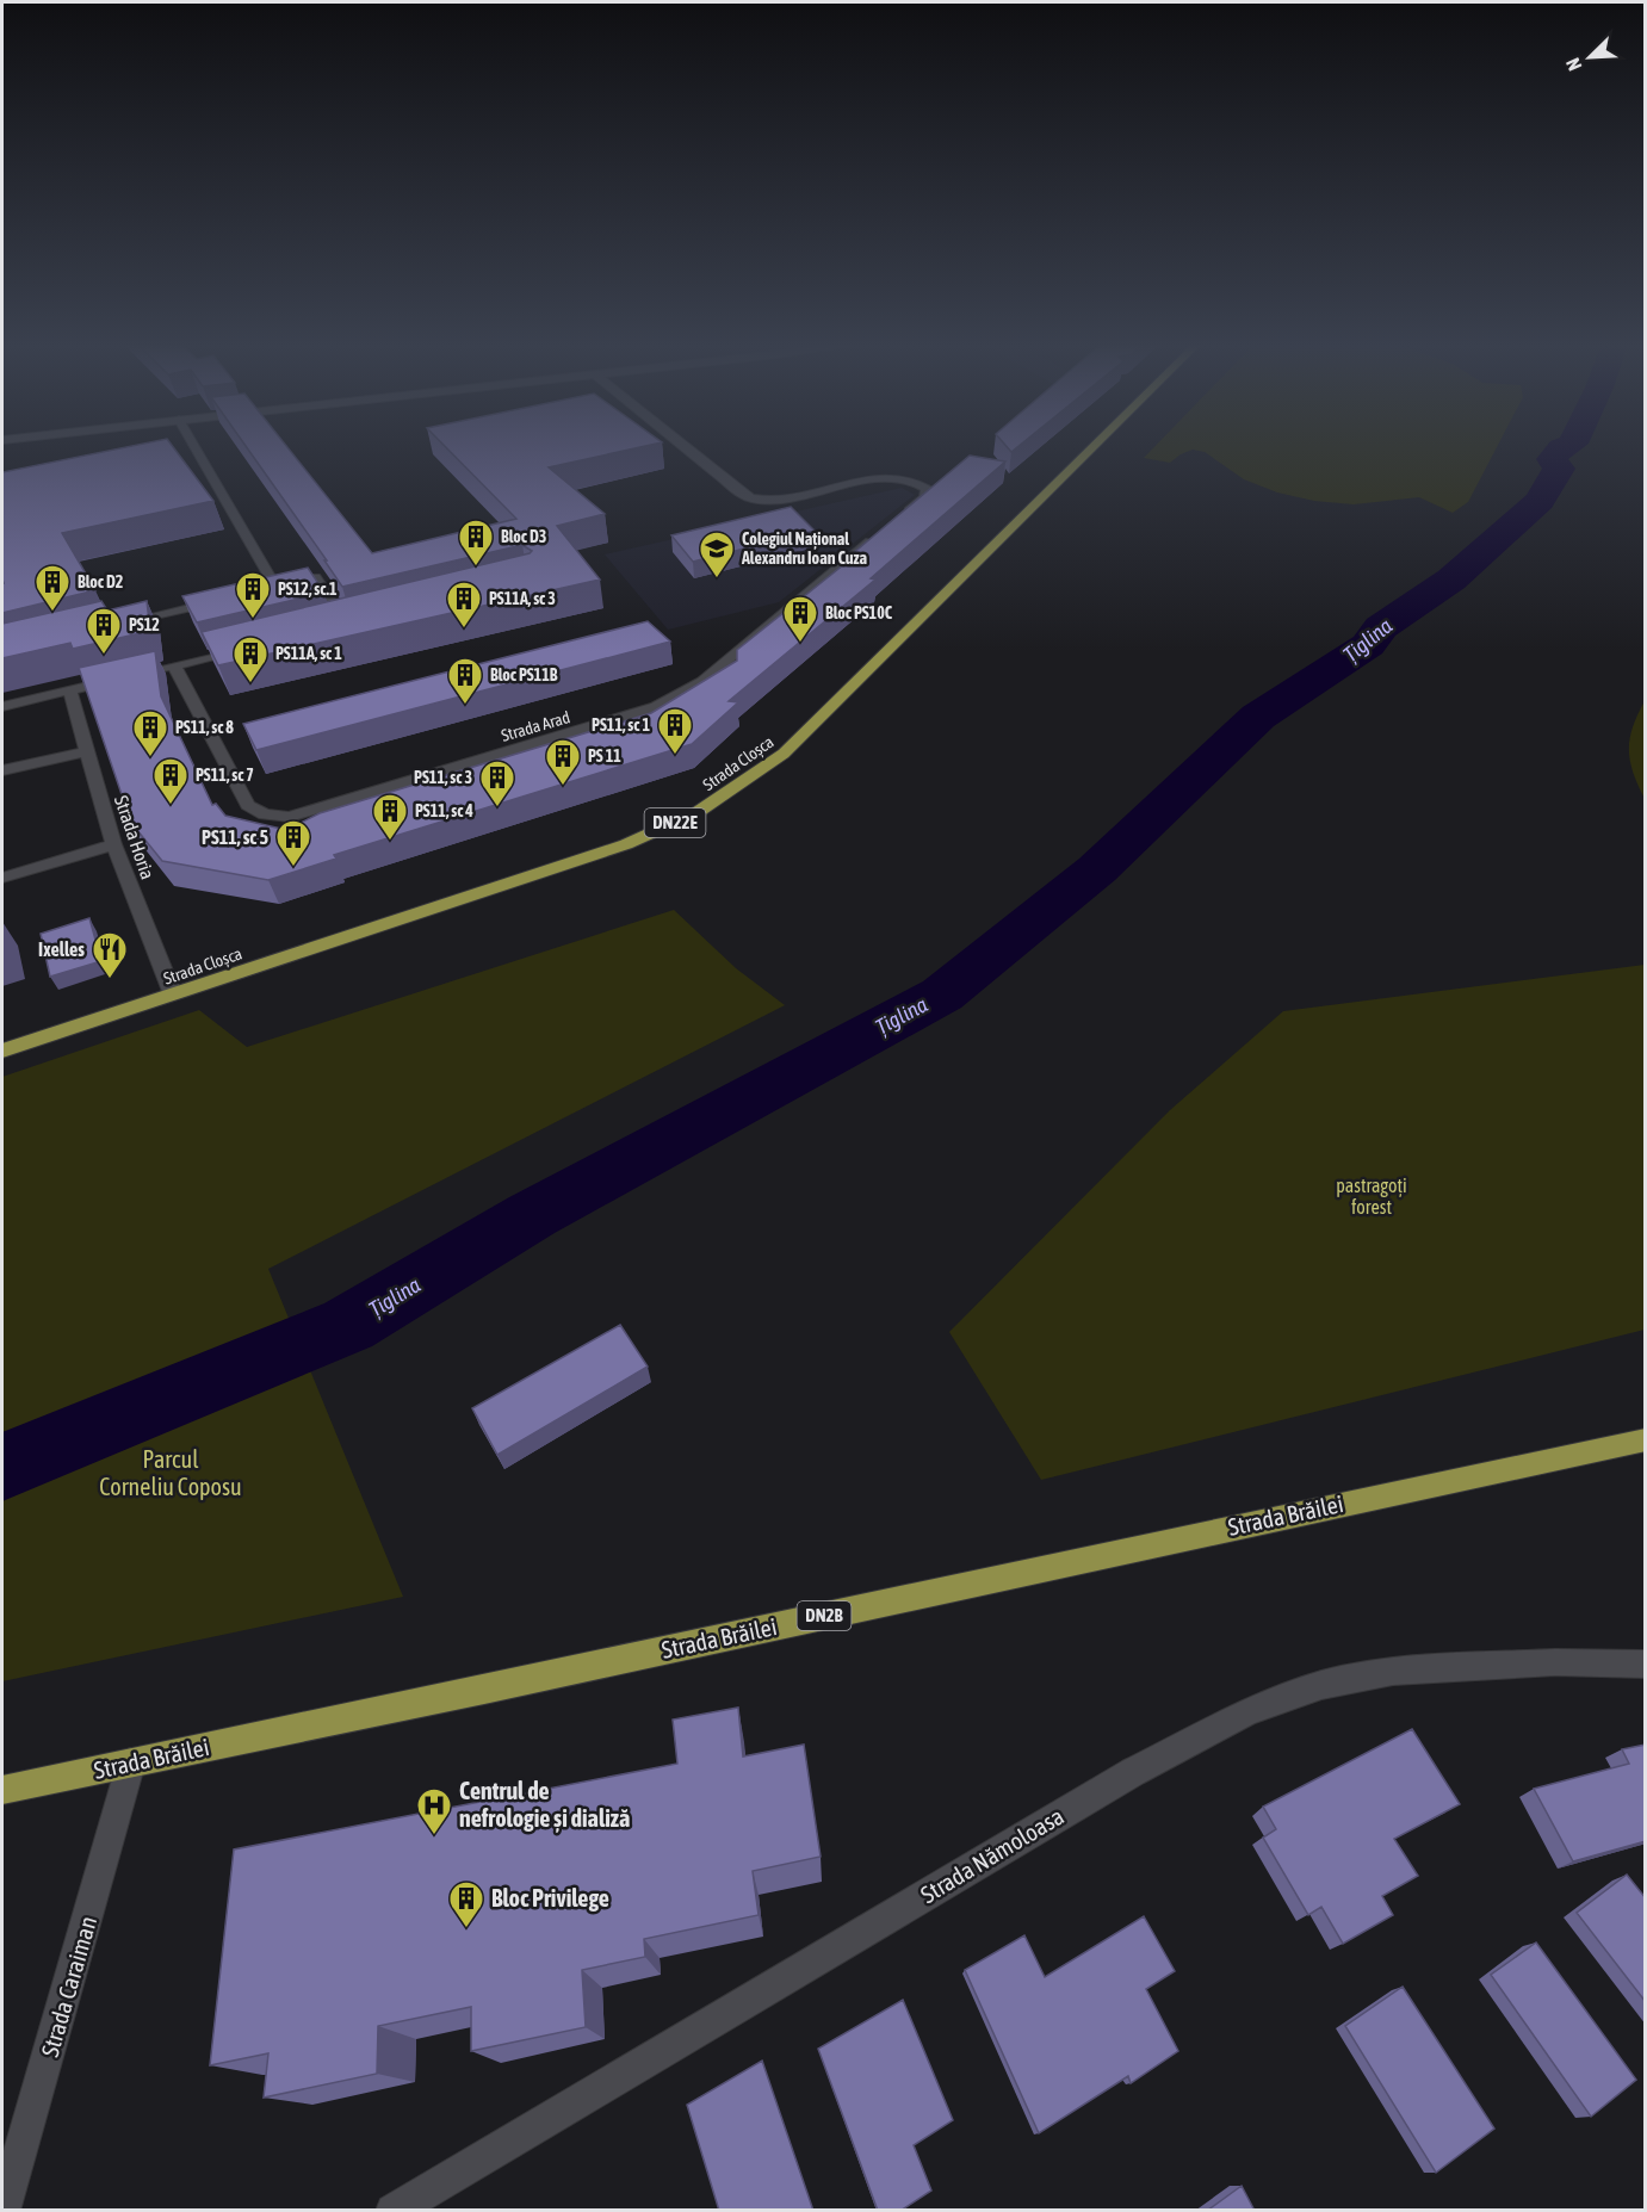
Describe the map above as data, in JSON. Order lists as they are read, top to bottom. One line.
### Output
{"streets":{"main road":["Strada Cloșca","DN22E","Strada Brăilei","DN2B"],"street":["Strada Arad","Strada Horia","Strada Nămoloasa","Strada Caraiman"]},"crossings":[["Strada Cloșca","Strada Horia"],["Strada Brăilei","Strada Caraiman"]],"water":["Țiglina"],"parks":["pastragoți forest","Parcul Corneliu Coposu"],"places":{"building":["Bloc D3","Bloc D2","PS12, sc.1","PS11A, sc 3","Bloc PS10C","PS12","PS11A, sc 1","Bloc PS11B","PS11, sc 1","PS11, sc 8","PS 11","PS11, sc 7","PS11, sc 3","PS11, sc 4","PS11, sc 5","Bloc Privilege"],"school or university":["Colegiul Național Alexandru Ioan Cuza"],"restaurant":["Ixelles"],"hospital":["Centrul de nefrologie și dializă"]},"north":"bottom left"}
